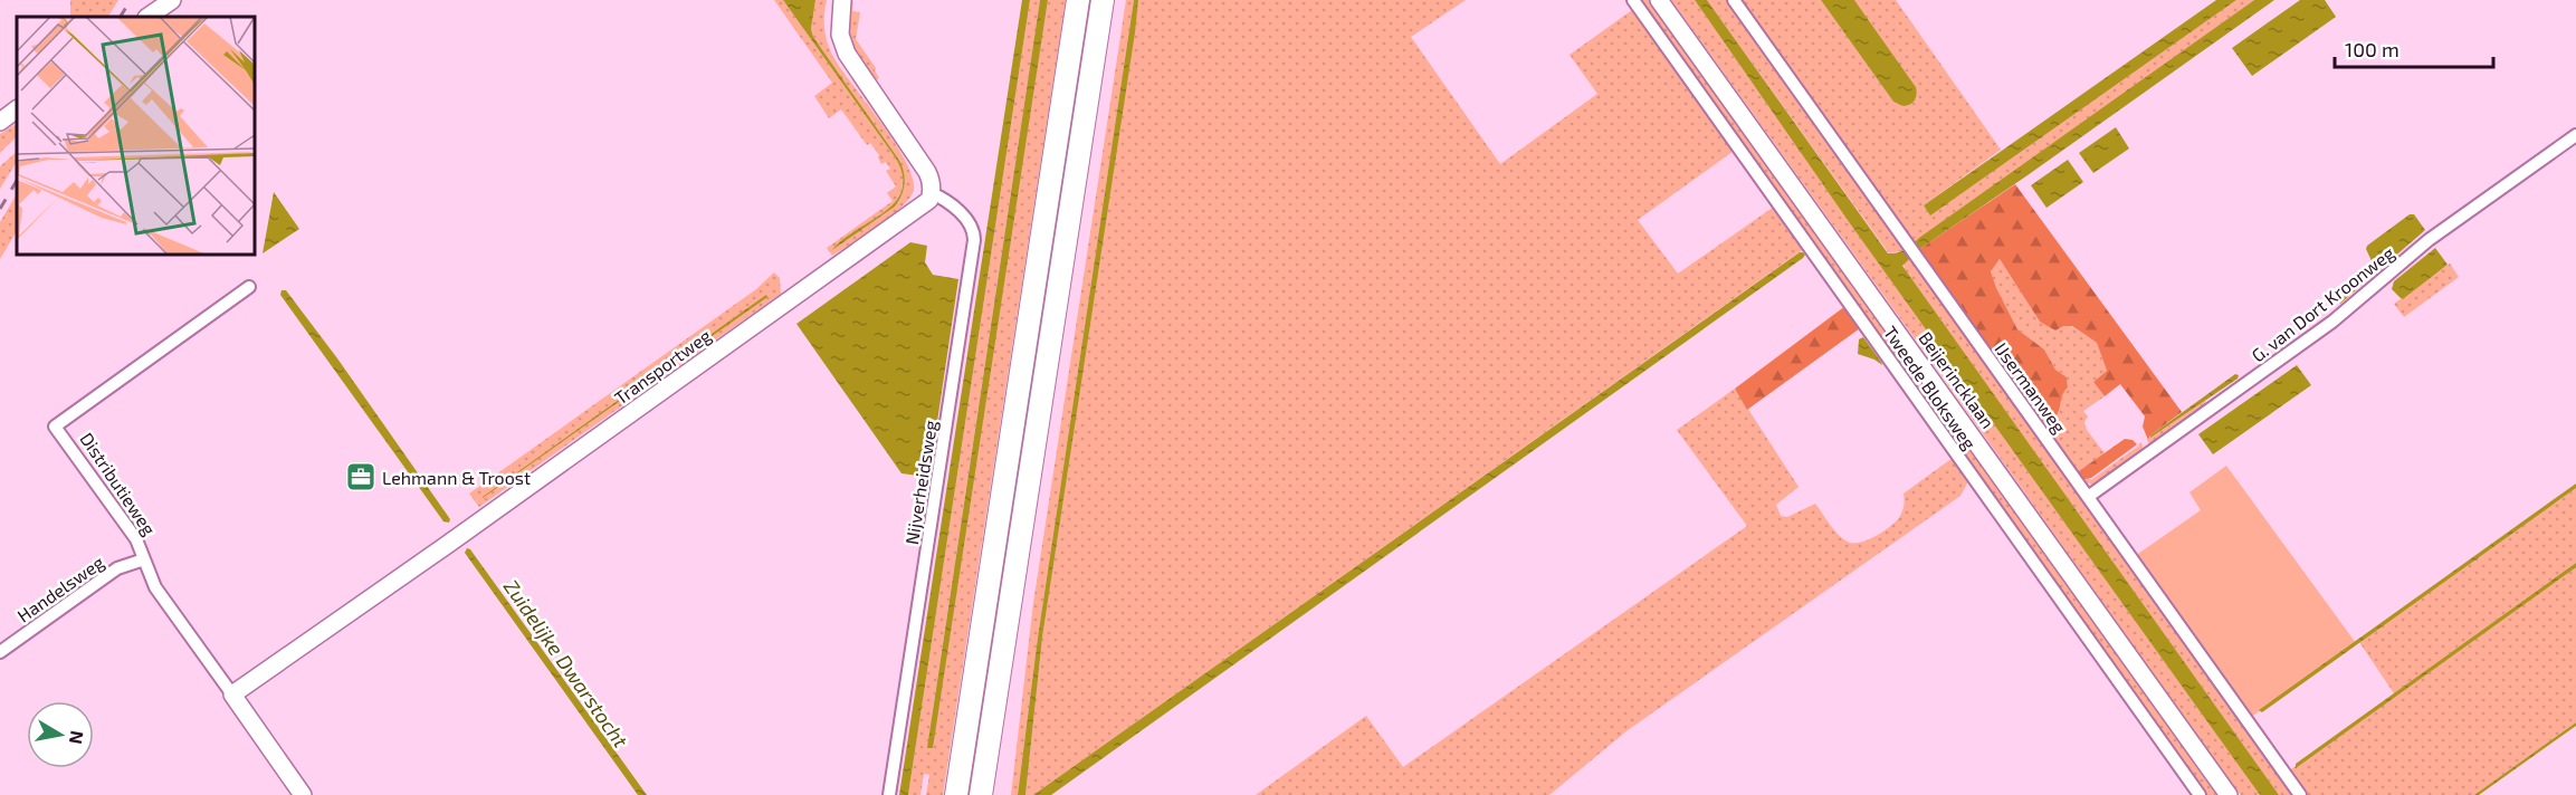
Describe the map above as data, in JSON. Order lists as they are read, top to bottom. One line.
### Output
{"streets":{"street":["G. van Dort Kroonweg","Transportweg","Beijerincklaan","Tweede Bloksweg","IJsermanweg","Nijverheidsweg","Distributieweg","Handelsweg"]},"crossings":[["G. van Dort Kroonweg","IJsermanweg"],["Transportweg","Nijverheidsweg"],["Transportweg","Distributieweg"],["Distributieweg","Handelsweg"]],"water":["Zuidelijke Dwarstocht"],"places":{"office":["Lehmann & Troost"]},"scale_bar":"100 m","north":"right"}
